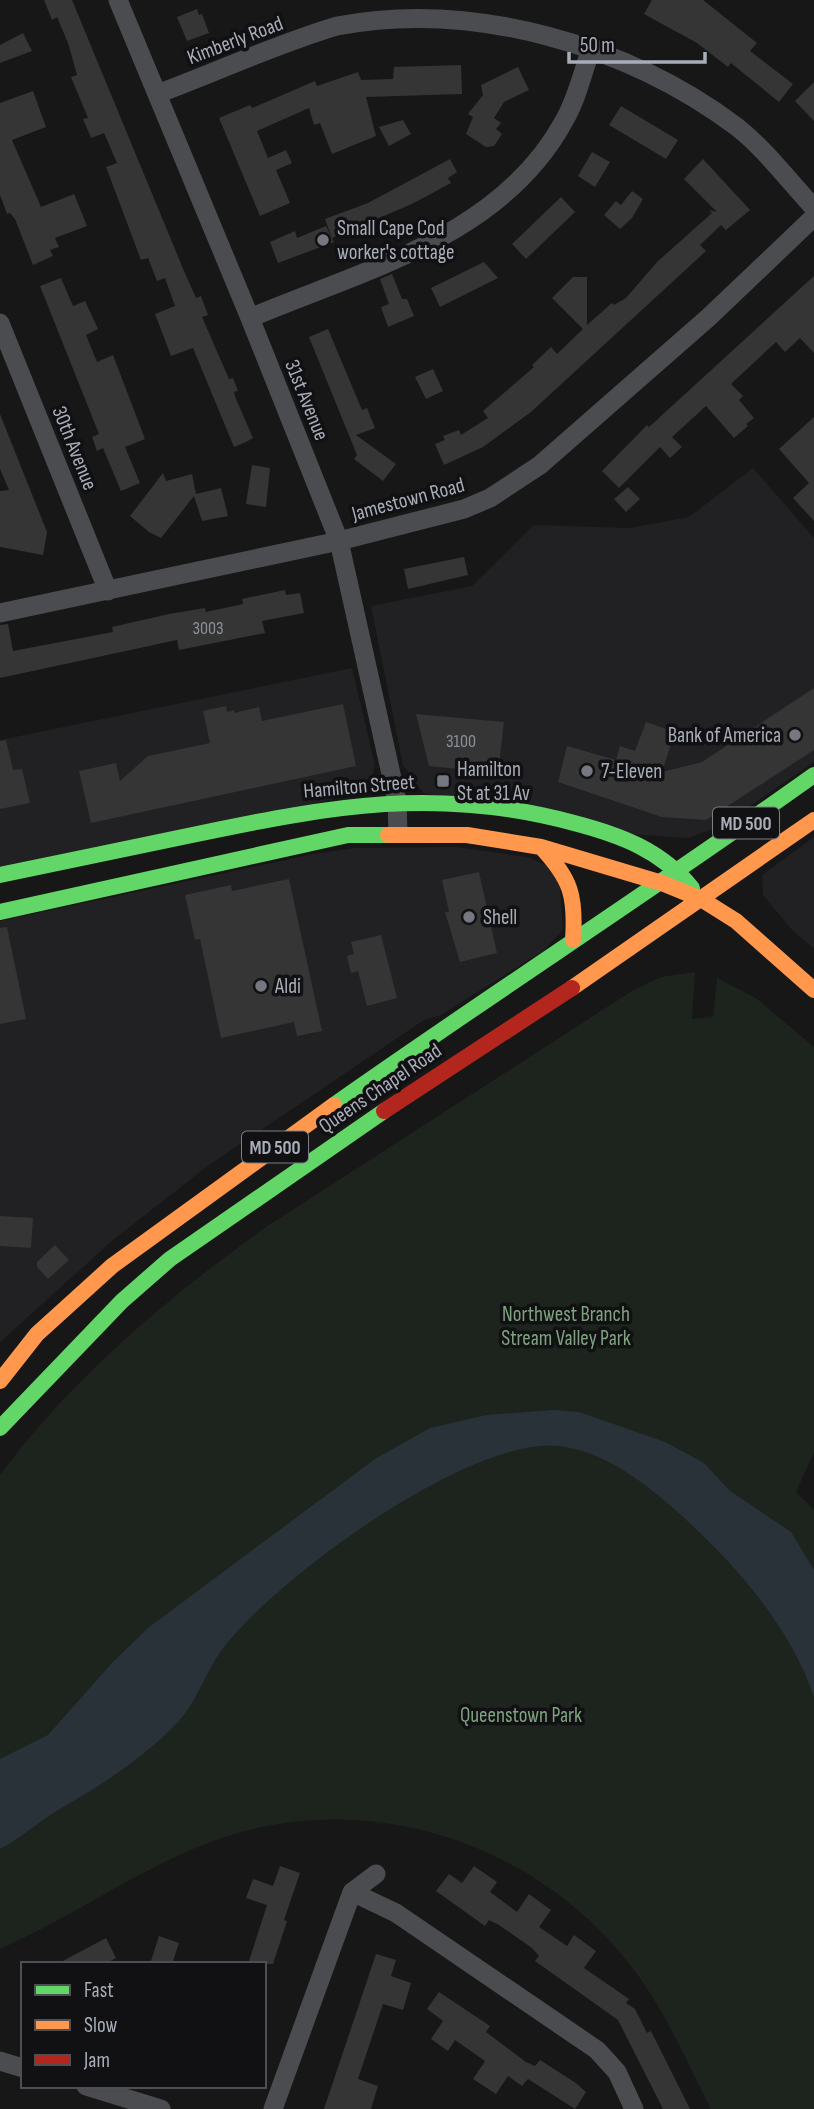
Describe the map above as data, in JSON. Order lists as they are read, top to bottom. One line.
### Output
{"streets":{"main road":["Hamilton Street","MD 500","Queens Chapel Road"],"street":["Kimberly Road","31st Avenue","30th Avenue","Jamestown Road"]},"crossings":[["Kimberly Road","31st Avenue"],["31st Avenue","Jamestown Road"],["31st Avenue","Hamilton Street"],["30th Avenue","Jamestown Road"],["Hamilton Street","Queens Chapel Road"]],"parks":["Northwest Branch Stream Valley Park","Queenstown Park"],"places":{"other":["Small Cape Cod worker's cottage","Bank of America","7-Eleven","Shell","Aldi"],"transit":["Hamilton St at 31 Av"]},"house_numbers":["3003","3100"],"legend":["Fast","Slow","Jam"],"scale_bar":"50 m"}
